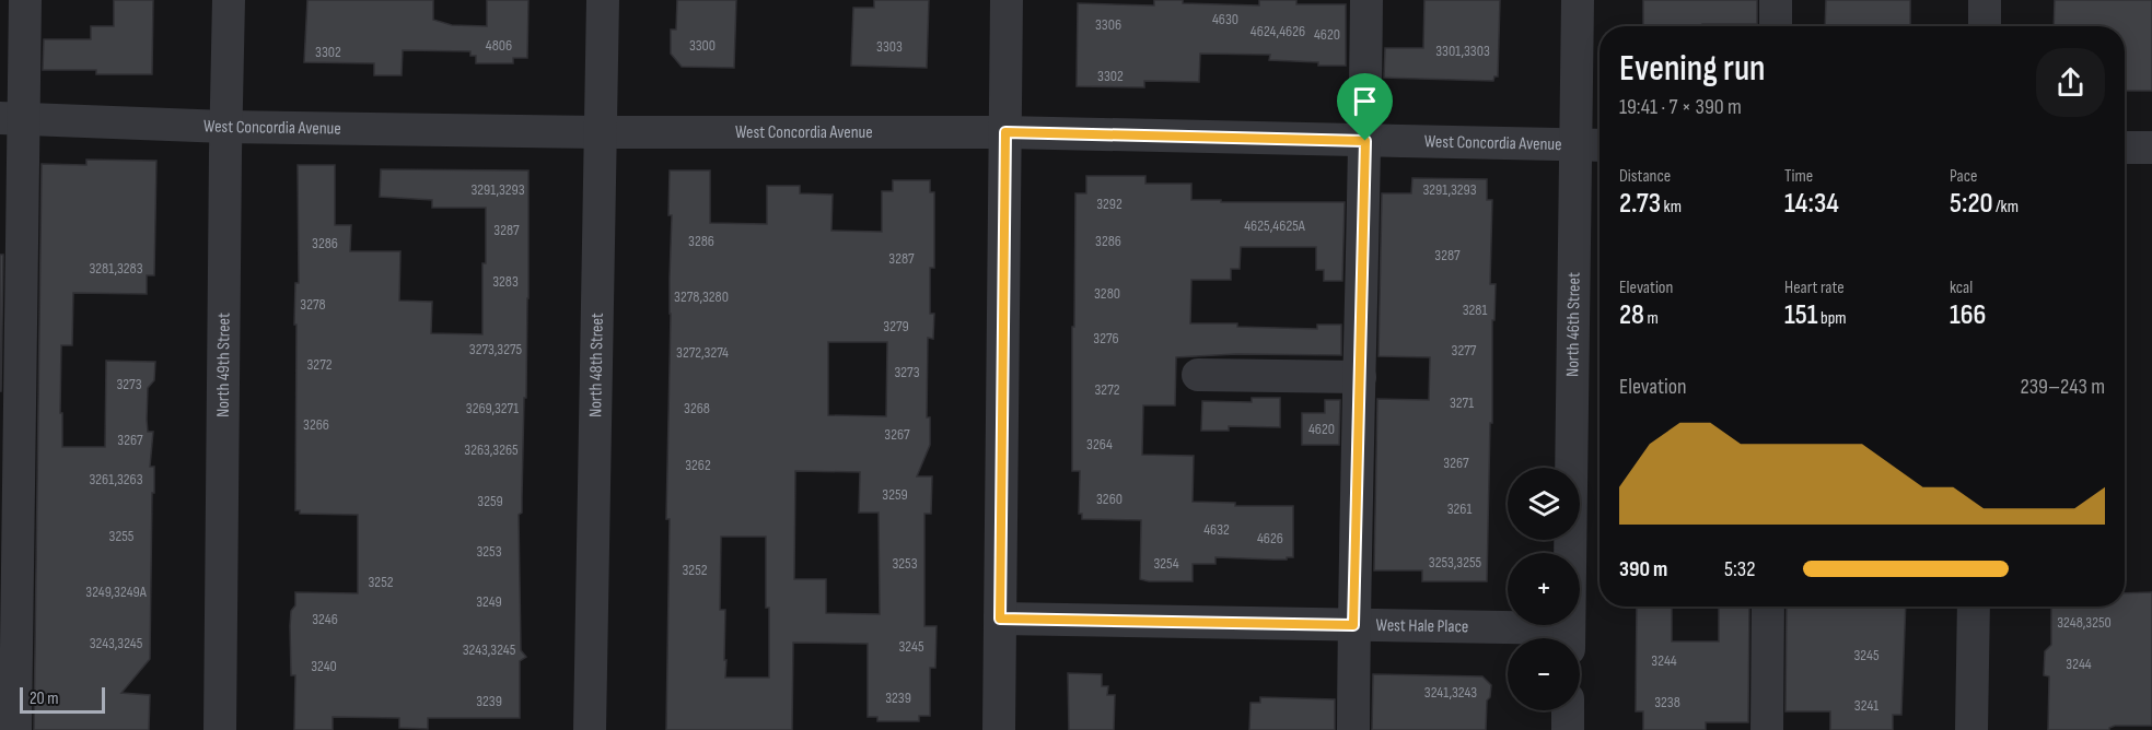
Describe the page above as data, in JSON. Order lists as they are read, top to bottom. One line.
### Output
{"streets":{"street":["West Concordia Avenue","North 46th Street","North 49th Street","North 48th Street","West Hale Place"]},"crossings":[["West Concordia Avenue","North 46th Street"],["West Concordia Avenue","North 49th Street"],["West Concordia Avenue","North 48th Street"]],"house_numbers":["4630","3306","4624,4626","4620","4806","3300","3303","3301,3303","3302","3302","3291,3293","3291,3293","3292","4625,4625A","3287","3286","3286","3286","3287","3287","3281,3283","3283","3280","3278,3280","3278","3281","3279","3276","3273,3275","3277","3272,3274","3272","3273","3273","3272","3271","3269,3271","3268","3266","4620","3267","3267","3264","3263,3265","3267","3262","3261,3263","3259","3260","3259","3261","4632","3255","4626","3253","3253,3255","3253","3254","3252","3252","3249,3249A","3249","3246","3248,3250","3243,3245","3245","3243,3245","3245","3244","3244","3240","3241,3243","3239","3239","3238","3241"],"scale_bar":"20 m","page":{"heading":["Evening run","19:41 · 7 × 390 m"],"stats":[["Distance","2.73 km"],["Time","14:34"],["Pace","5:20 /km"],["Elevation","28 m"],["Heart rate","151 bpm"],["kcal","166"]],"chart":["Elevation","239–243 m"],"map_buttons":["+","−"],"list":[{"name":"390 m","note":"5:32"}],"scale":"20 m"}}
